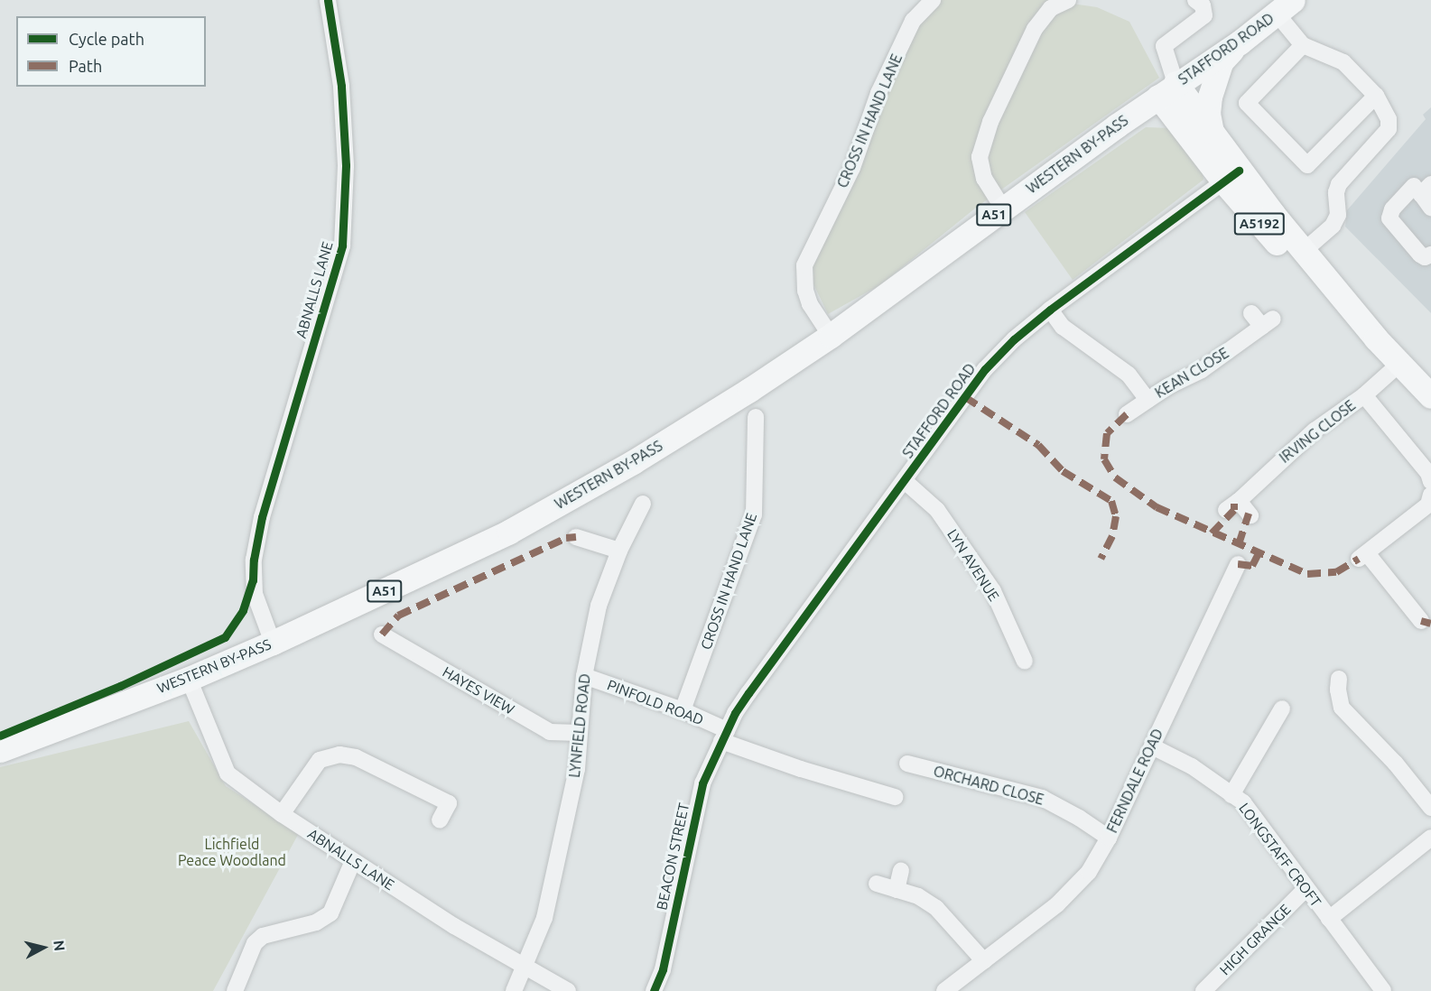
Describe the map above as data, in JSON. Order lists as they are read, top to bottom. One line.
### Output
{"streets":{"highway":["STAFFORD ROAD","WESTERN BY-PASS","A51","A5192"],"street":["CROSS IN HAND LANE","ABNALLS LANE","KEAN CLOSE","IRVING CLOSE","LYN AVENUE","HAYES VIEW","PINFOLD ROAD","LYNFIELD ROAD","FERNDALE ROAD","ORCHARD CLOSE","LONGSTAFF CROFT","BEACON STREET","HIGH GRANGE"]},"crossings":[["STAFFORD ROAD","WESTERN BY-PASS"],["STAFFORD ROAD","A5192"],["STAFFORD ROAD","KEAN CLOSE"],["STAFFORD ROAD","LYN AVENUE"],["STAFFORD ROAD","PINFOLD ROAD"],["STAFFORD ROAD","BEACON STREET"],["CROSS IN HAND LANE","WESTERN BY-PASS"],["CROSS IN HAND LANE","PINFOLD ROAD"],["WESTERN BY-PASS","A5192"],["WESTERN BY-PASS","ABNALLS LANE"],["A5192","IRVING CLOSE"],["ABNALLS LANE","LYNFIELD ROAD"],["HAYES VIEW","LYNFIELD ROAD"],["PINFOLD ROAD","LYNFIELD ROAD"],["PINFOLD ROAD","BEACON STREET"],["FERNDALE ROAD","ORCHARD CLOSE"],["FERNDALE ROAD","LONGSTAFF CROFT"],["LONGSTAFF CROFT","HIGH GRANGE"]],"parks":["Lichfield Peace Woodland"],"legend":["Cycle path","Path"],"north":"right"}
